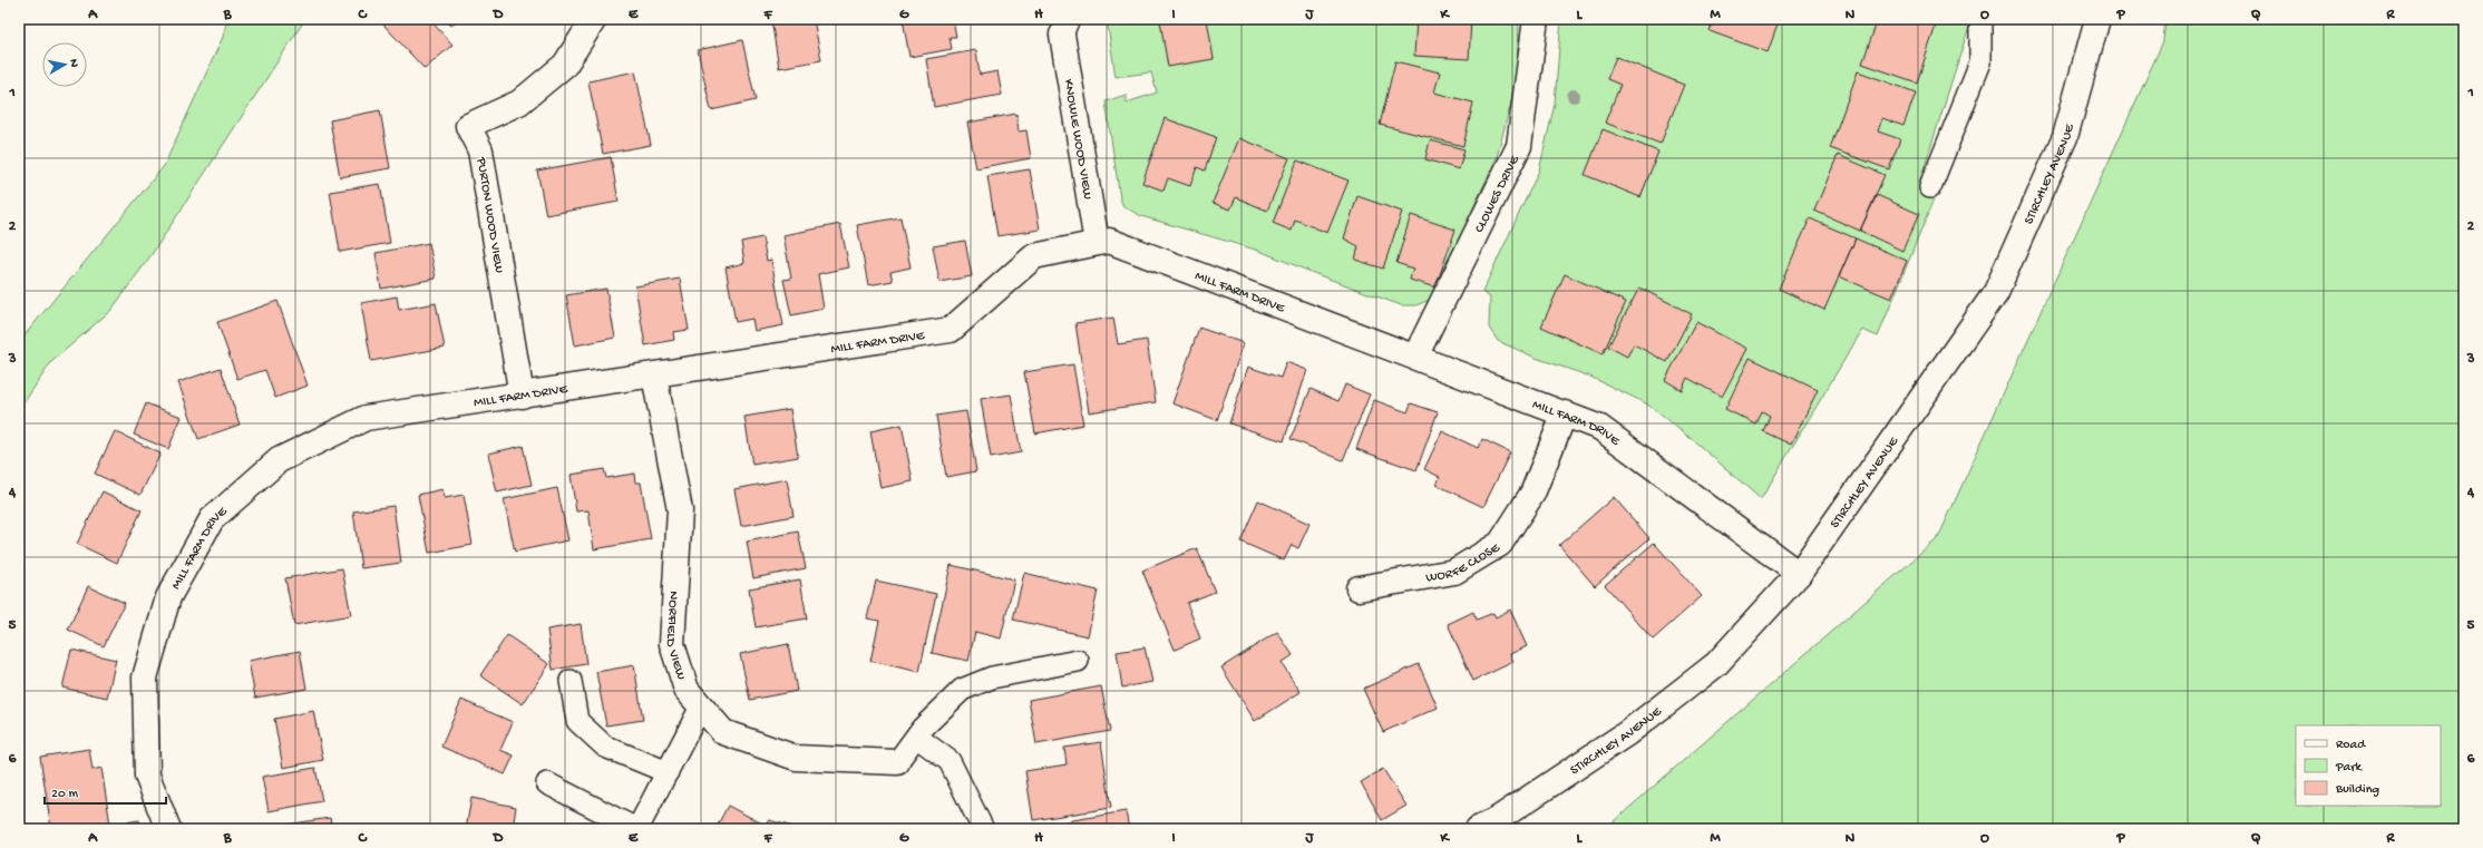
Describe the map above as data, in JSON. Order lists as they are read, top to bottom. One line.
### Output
{"streets":{"street":["KNOWLE WOOD VIEW","STIRCHLEY AVENUE","CLOWES DRIVE","PURTON WOOD VIEW","MILL FARM DRIVE","WORFE CLOSE","NORFIELD VIEW"]},"crossings":[["KNOWLE WOOD VIEW","MILL FARM DRIVE"],["STIRCHLEY AVENUE","MILL FARM DRIVE"],["CLOWES DRIVE","MILL FARM DRIVE"],["PURTON WOOD VIEW","MILL FARM DRIVE"],["MILL FARM DRIVE","WORFE CLOSE"],["MILL FARM DRIVE","NORFIELD VIEW"]],"legend":["Road","Park","Building"],"scale_bar":"20 m","north":"right","grid":{"columns":["A","B","C","D","E","F","G","H","I","J","K","L","M","N","O","P","Q","R"],"rows":["1","2","3","4","5","6"]}}
